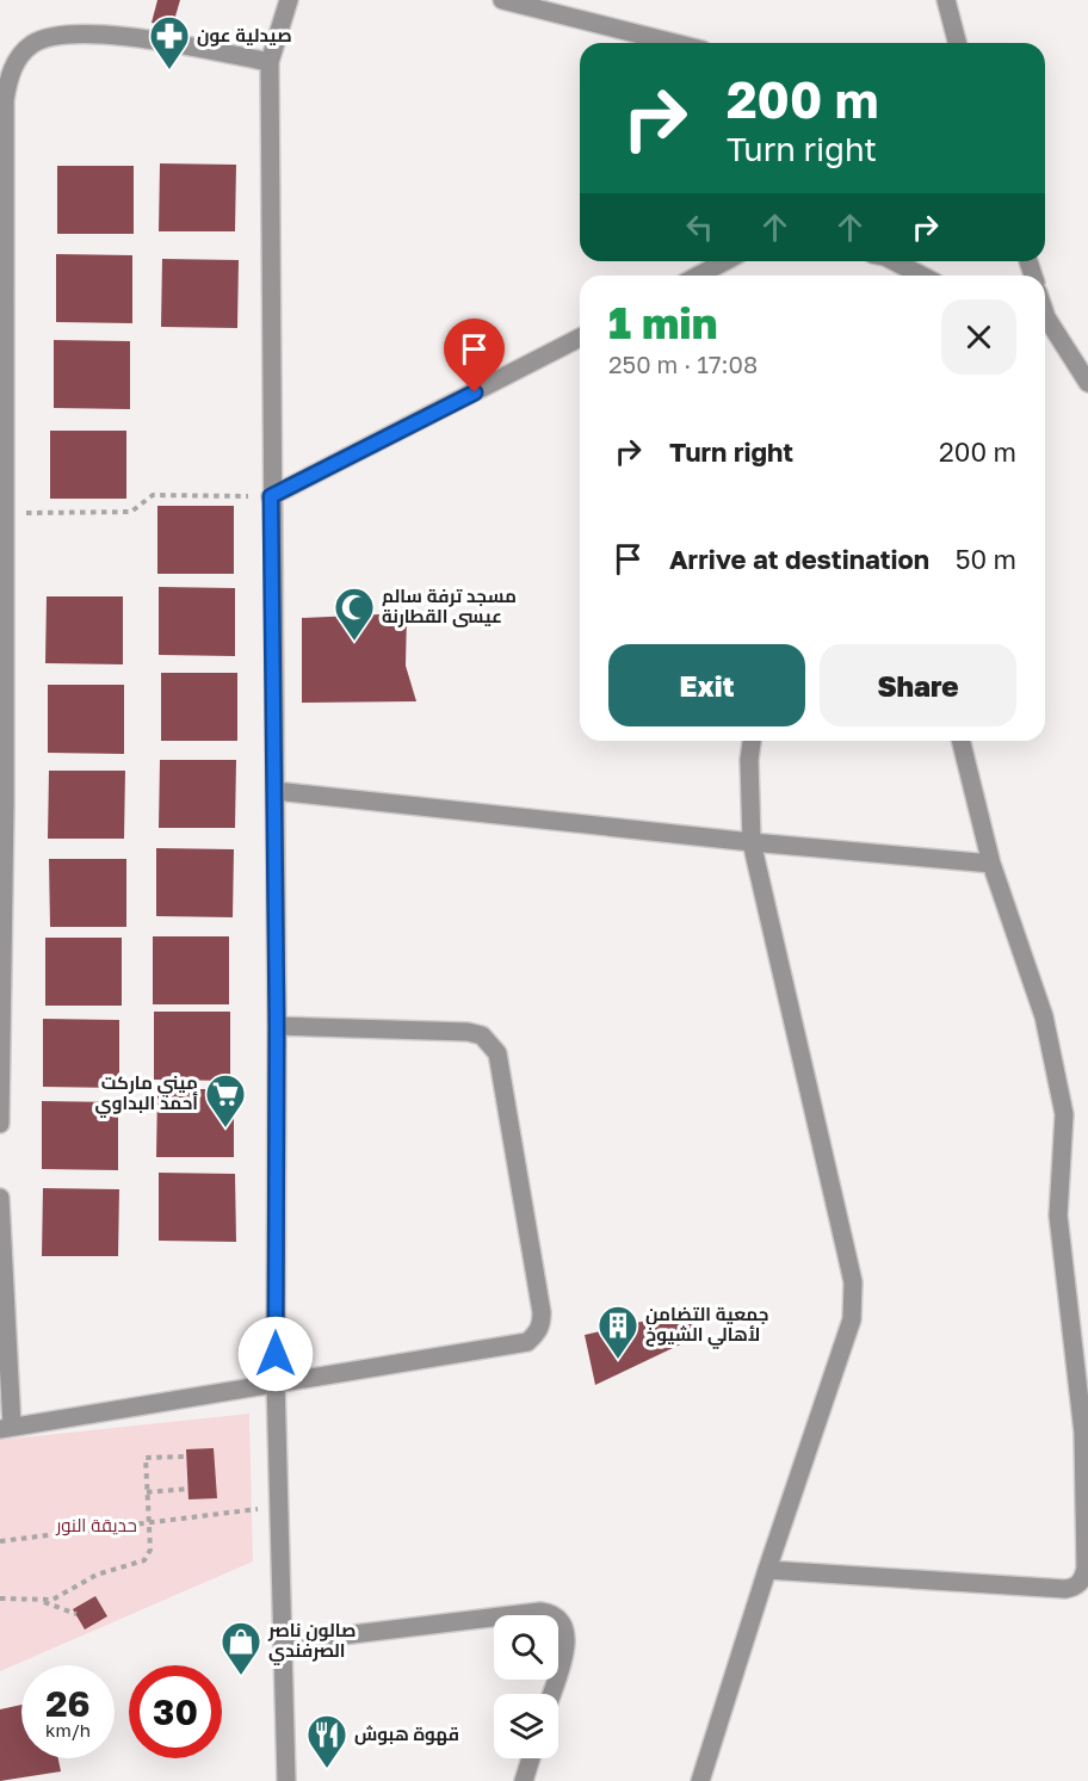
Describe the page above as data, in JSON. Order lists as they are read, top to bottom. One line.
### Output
{"parks":["حديقة النور"],"places":{"pharmacy":["صيدلية عون"],"mosque":["مسجد ترفة سالم عيسى القطارنة"],"supermarket":["ميني ماركت أحمد البداوي"],"building":["جمعية التضامن لأهالي الشيوخ"],"shop":["صالون ناصر الصرفندي"],"restaurant":["قهوة هبوش"]},"page":{"turn":["200 m","Turn right"],"heading":["1 min","250 m · 17:08"],"list":[{"name":"Turn right","value":"200 m"},{"name":"Arrive at destination","value":"50 m"}],"buttons":["Exit","Share"],"speed":"26 km/h","limit":"30"}}
